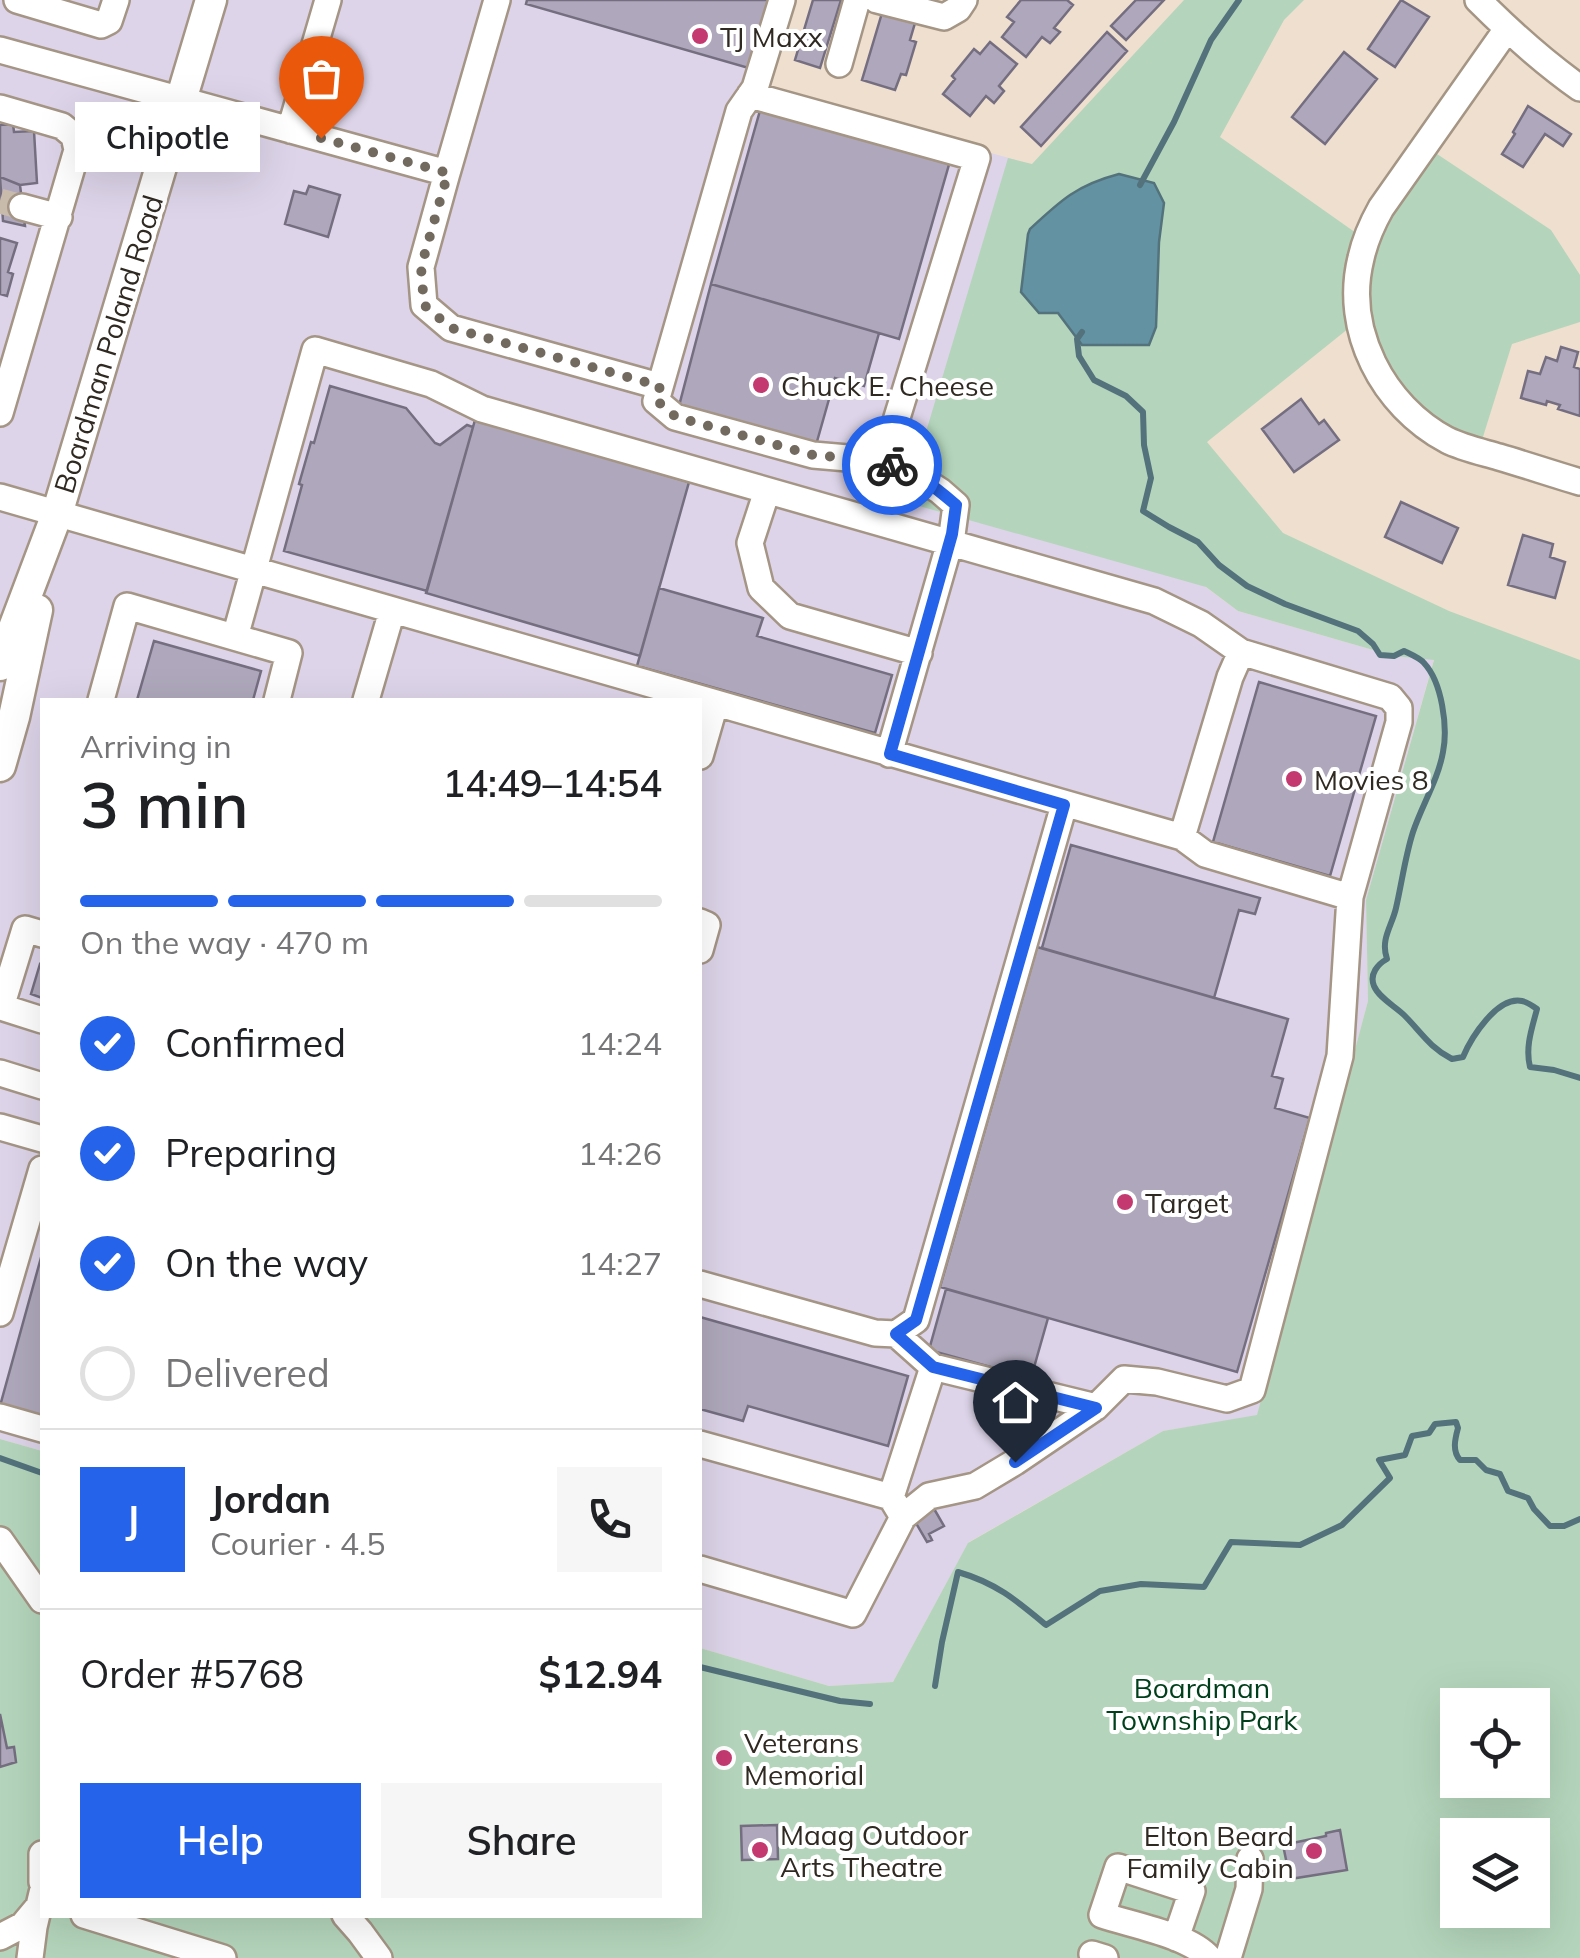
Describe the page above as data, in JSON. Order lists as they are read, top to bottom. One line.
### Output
{"streets":{"main road":["Boardman Poland Road"]},"parks":["Boardman Township Park"],"places":["TJ Maxx","Chipotle","Chuck E. Cheese","Movies 8","Target","Veterans Memorial","Maag Outdoor Arts Theatre","Elton Beard Family Cabin"],"page":{"bubble":"Chipotle","heading":["3 min","Arriving in","14:49–14:54"],"panel":["Jordan","Courier · 4.5","Order #5768","$12.94"],"bar":"On the way · 470 m","list":[["Confirmed","14:24"],["Preparing","14:26"],["On the way","14:27"],"Delivered"],"round":"J","buttons":["Help","Share"]}}
